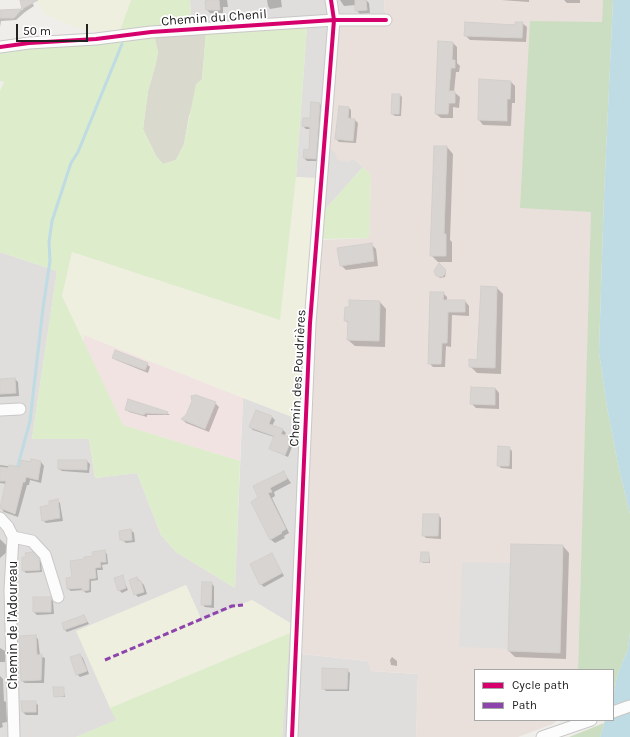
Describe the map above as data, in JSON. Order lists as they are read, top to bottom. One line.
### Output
{"streets":{"street":["Chemin du Chenil","Chemin des Poudrières","Chemin de l'Adoureau"]},"crossings":[["Chemin du Chenil","Chemin des Poudrières"]],"legend":["Cycle path","Path"],"scale_bar":"50 m"}
